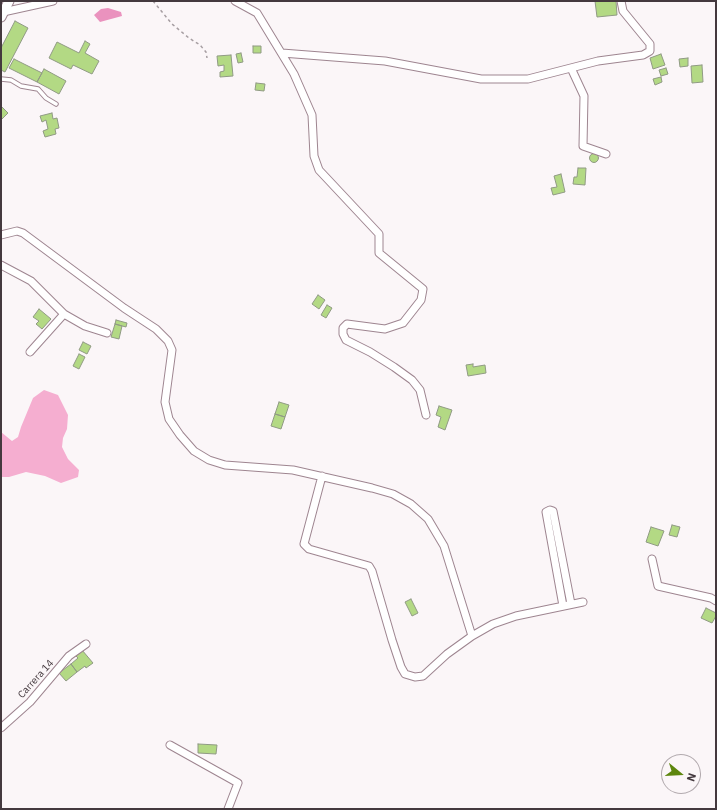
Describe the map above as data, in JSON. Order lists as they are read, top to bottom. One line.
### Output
{"streets":{"street":["Carrera 14"]},"north":"right"}
